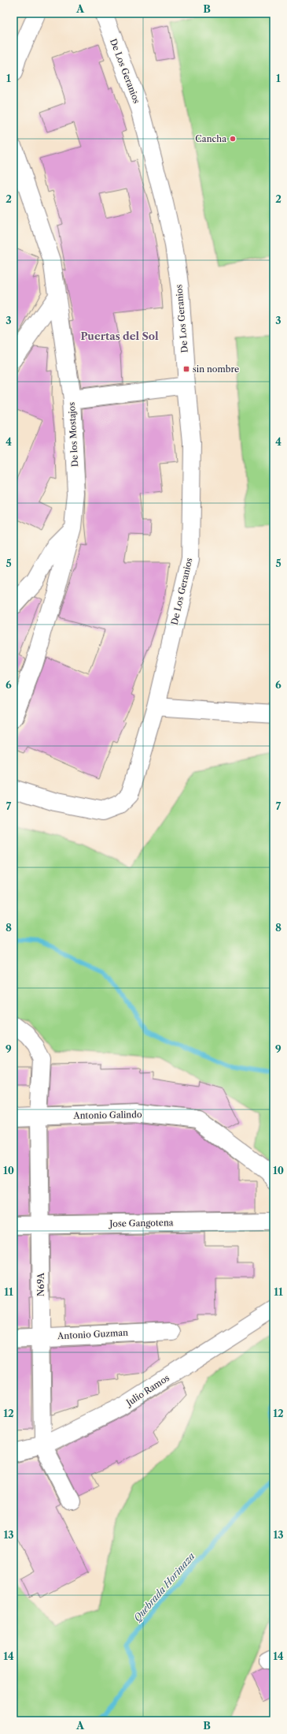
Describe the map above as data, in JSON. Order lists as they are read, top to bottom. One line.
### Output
{"streets":{"street":["De Los Geranios","De los Mostajos","Antonio Galindo","Jose Gangotena","N69A","Antonio Guzman","Julio Ramos"]},"crossings":[["Antonio Galindo","N69A"],["Jose Gangotena","N69A"],["N69A","Antonio Guzman"],["N69A","Julio Ramos"]],"districts":["Puertas del Sol"],"water":["Quebrada Horinaza"],"places":{"other":["Cancha"],"transit":["sin nombre"]},"grid":{"columns":["A","B"],"rows":["1","2","3","4","5","6","7","8","9","10","11","12","13","14"]}}
